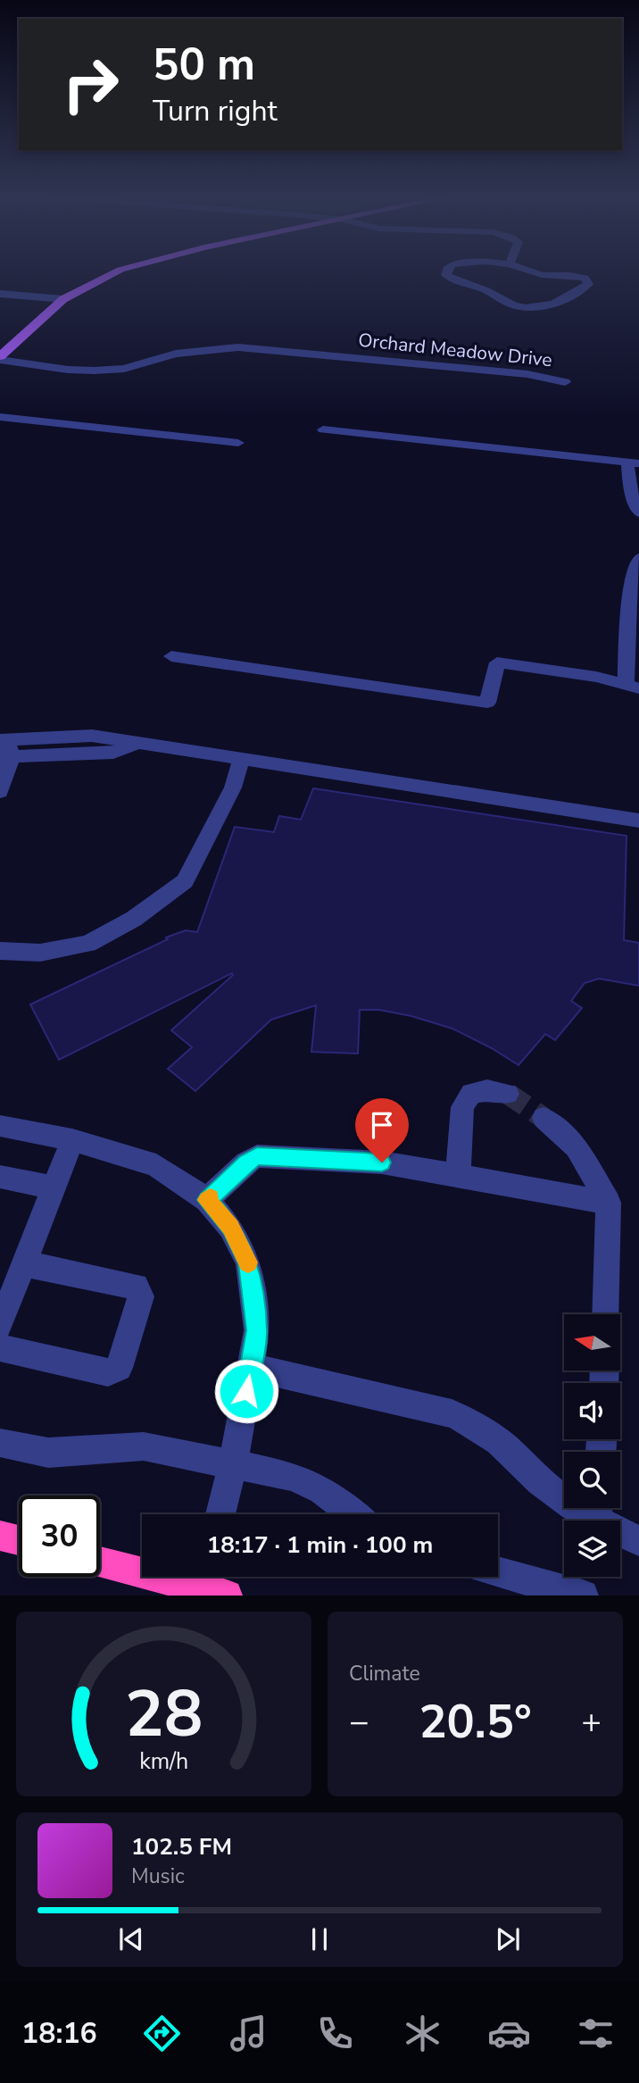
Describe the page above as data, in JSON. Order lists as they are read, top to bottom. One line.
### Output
{"streets":{"street":["Orchard Meadow Drive"]},"north":"left","page":{"turn":["50 m","Turn right"],"limit":"30","trip":"18:17 · 1 min · 100 m","tile":"Climate","heat":["−","20.5°","+"],"song":["102.5 FM","Music"],"tabs":"18:16","gauge":["28","km/h"]}}
